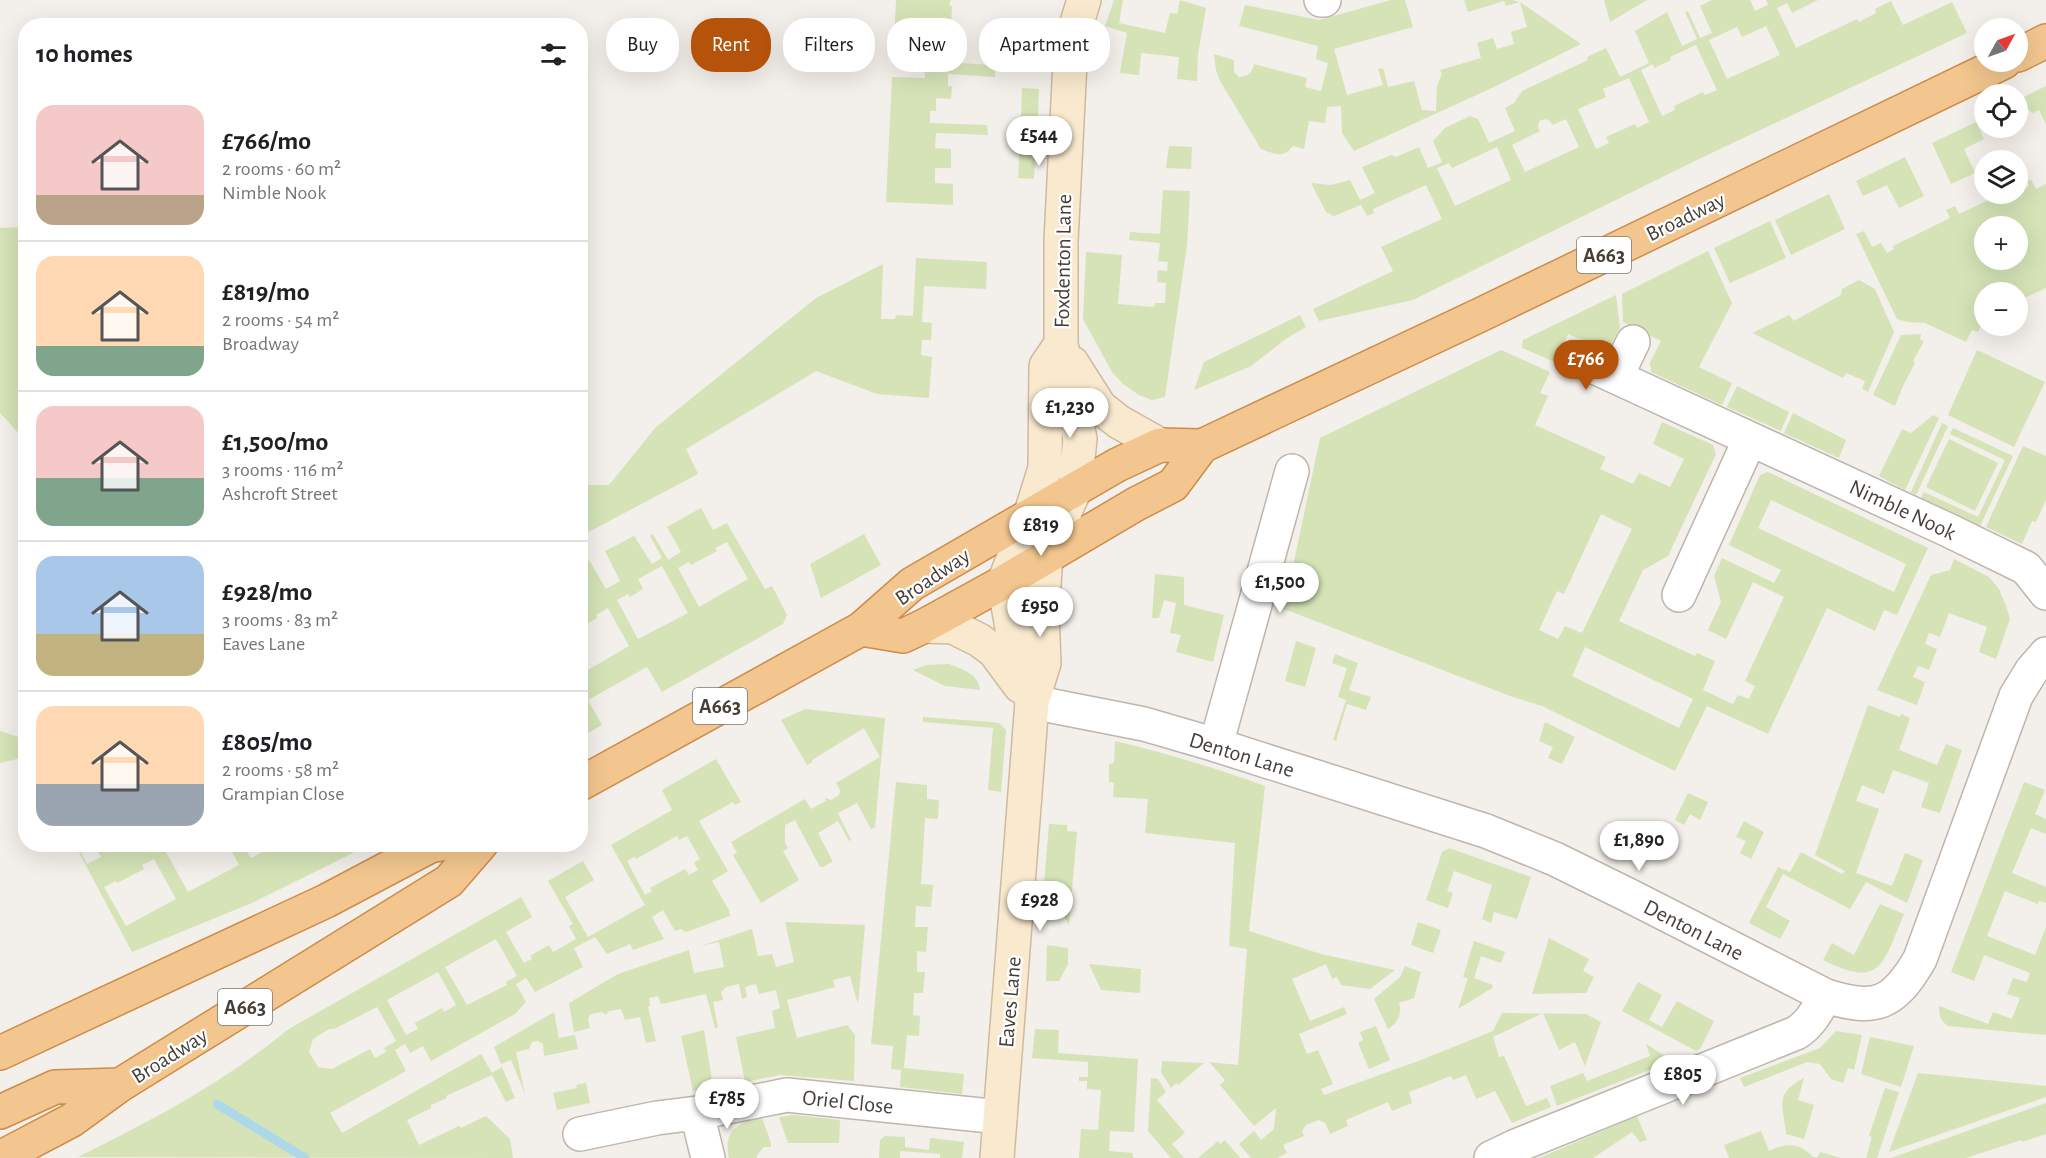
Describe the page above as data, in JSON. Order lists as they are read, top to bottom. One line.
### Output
{"streets":{"highway":["Broadway","A663"],"main road":["Foxdenton Lane","Eaves Lane"],"street":["Nimble Nook","Denton Lane","Oriel Close"]},"crossings":[["Broadway","Foxdenton Lane"],["Broadway","Eaves Lane"],["Foxdenton Lane","Eaves Lane"],["Denton Lane","Eaves Lane"],["Eaves Lane","Oriel Close"]],"north":"top right","page":{"map_buttons":["+","−"],"chip":["Buy","Rent","Filters","New","Apartment"],"heading":"10 homes","list":[{"name":"£766/mo","note":"2 rooms · 60 m² · Nimble Nook"},{"name":"£819/mo","note":"2 rooms · 54 m² · Broadway"},{"name":"£1,500/mo","note":"3 rooms · 116 m² · Ashcroft Street"},{"name":"£928/mo","note":"3 rooms · 83 m² · Eaves Lane"},{"name":"£805/mo","note":"2 rooms · 58 m² · Grampian Close"}],"price":["£544","£766","£1,230","£819","£1,500","£950","£1,890","£928","£805","£785"]}}
